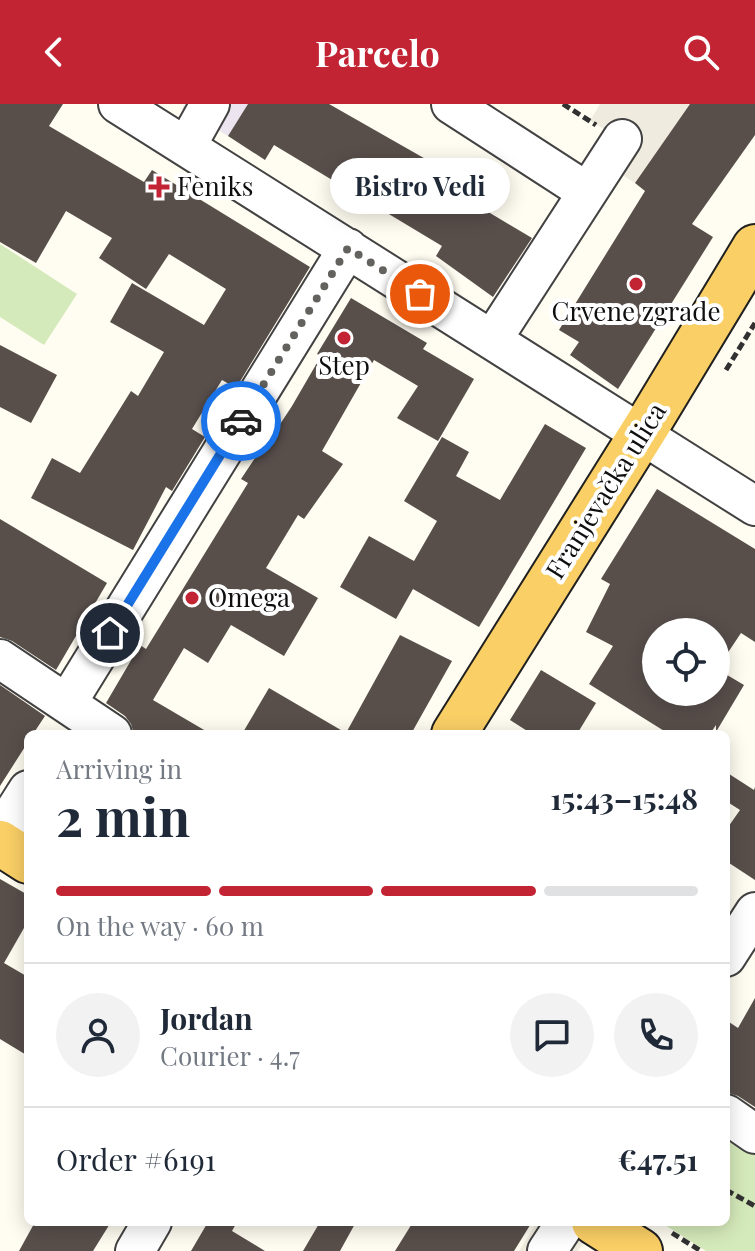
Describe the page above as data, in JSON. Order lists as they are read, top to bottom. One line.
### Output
{"streets":{"main road":["Franjevačka ulica"]},"places":{"health":["Feniks"],"other":["Crvene zgrade","Bistro Vedi","Step","Omega"]},"page":{"header":"Parcelo","bubble":"Bistro Vedi","heading":["2 min","Arriving in","15:43–15:48"],"panel":["Jordan","Courier · 4.7","Order #6191","€47.51"],"bar":"On the way · 60 m"}}
